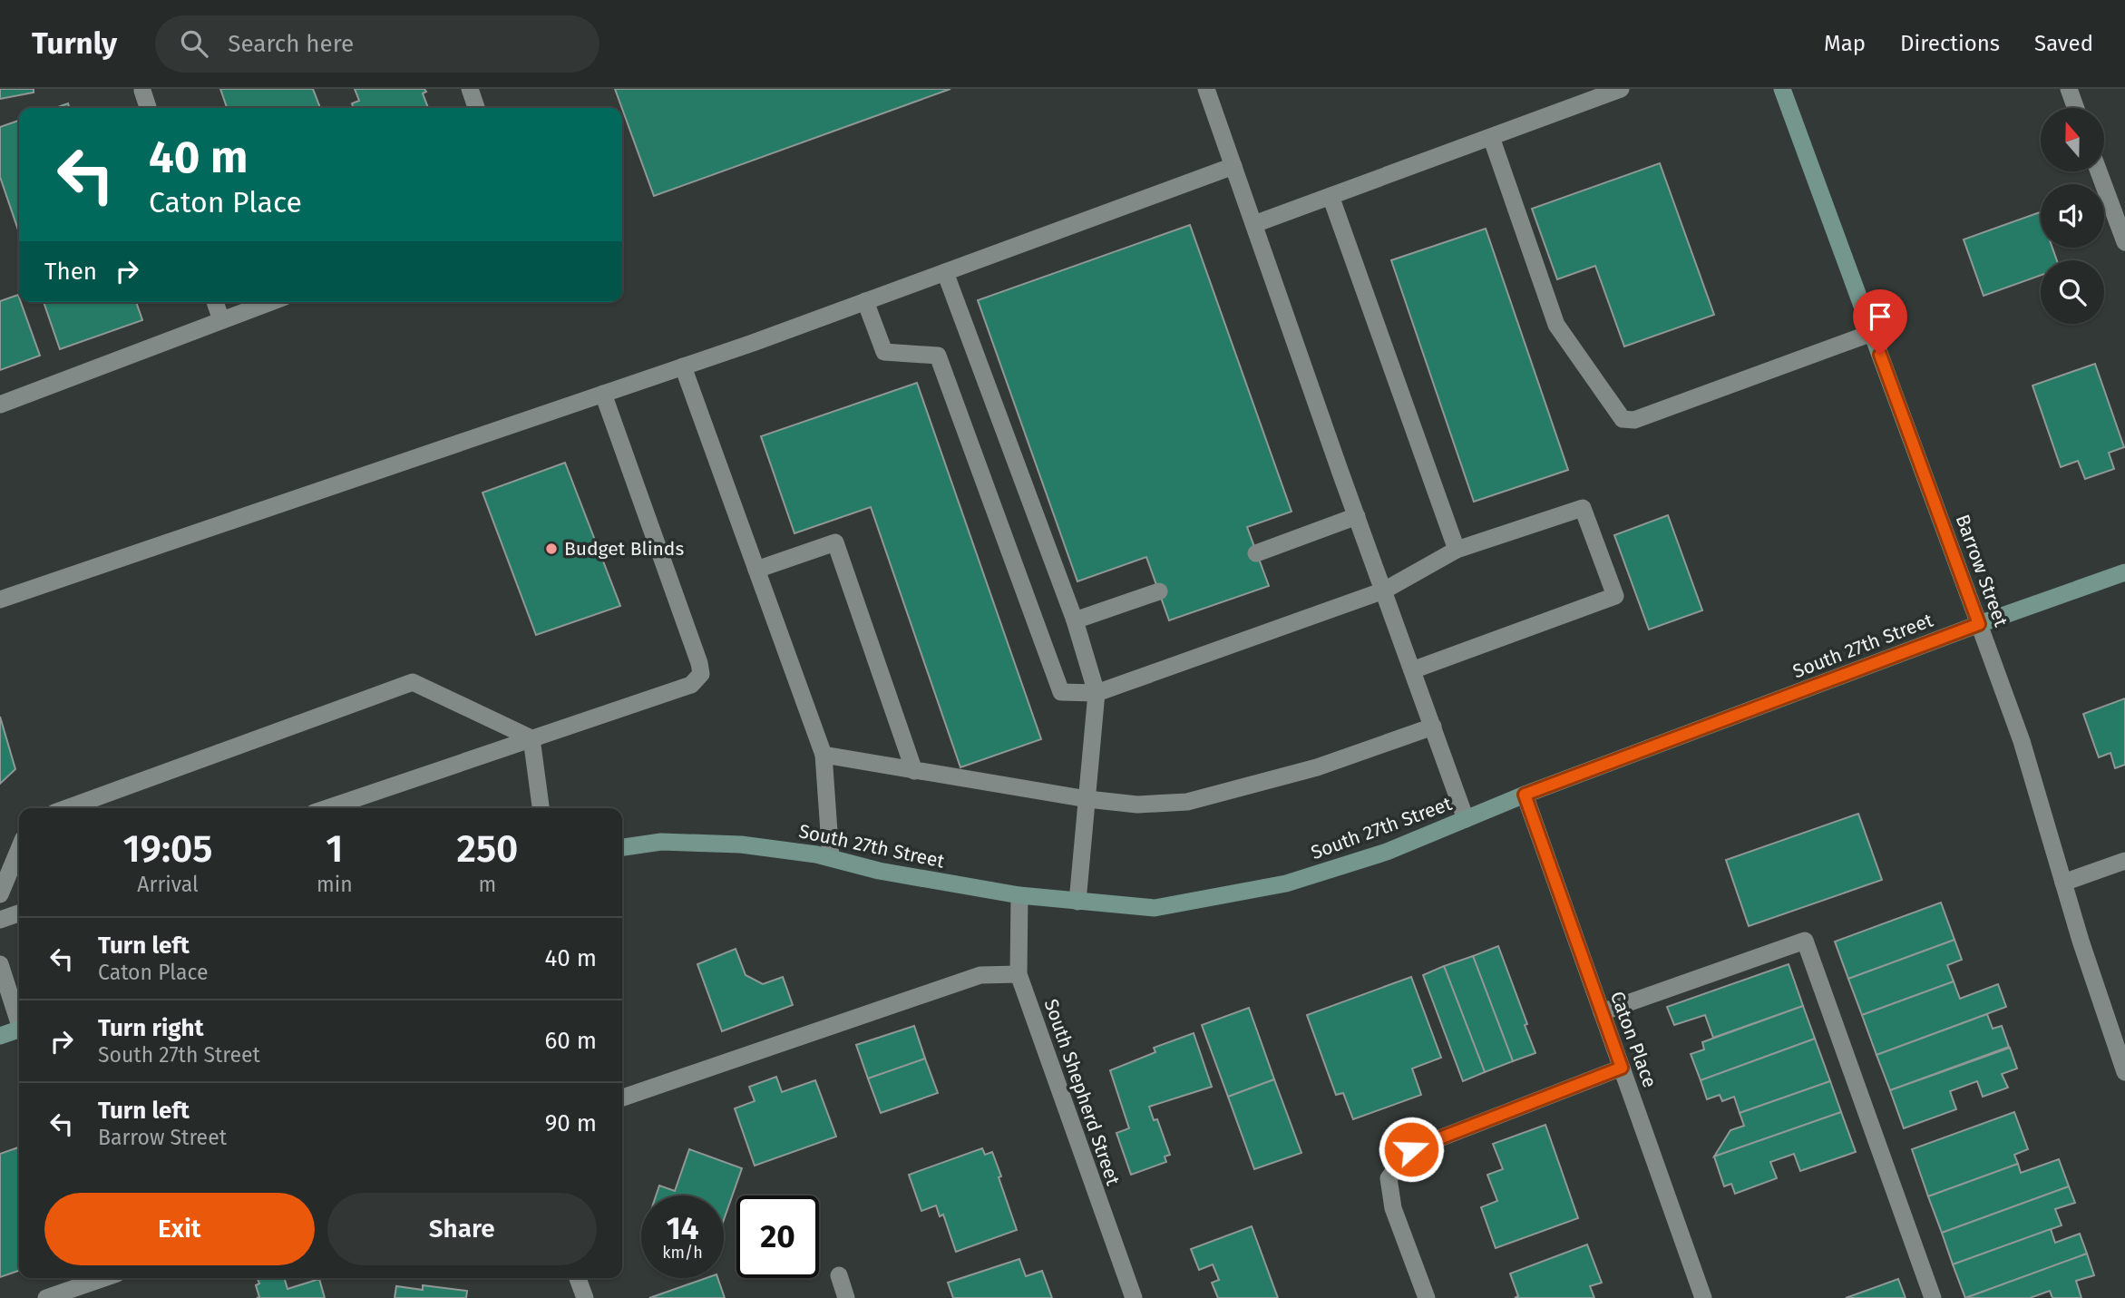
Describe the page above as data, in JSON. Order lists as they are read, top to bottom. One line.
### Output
{"streets":{"main road":["Barrow Street","South 27th Street"],"street":["Caton Place","South Shepherd Street"]},"crossings":[["Barrow Street","South 27th Street"],["South 27th Street","Caton Place"],["South 27th Street","South Shepherd Street"]],"places":["Budget Blinds"],"north":"top","page":{"header":"Turnly","search":"Search here","nav":["Map","Directions","Saved"],"turn":["40 m","Caton Place"],"then":"Then","eta":["19:05","Arrival","1","min","250","m"],"list":[{"name":"Turn left","note":"Caton Place","value":"40 m"},{"name":"Turn right","note":"South 27th Street","value":"60 m"},{"name":"Turn left","note":"Barrow Street","value":"90 m"}],"buttons":["Exit","Share"],"speed":"14 km/h","limit":"20"}}
